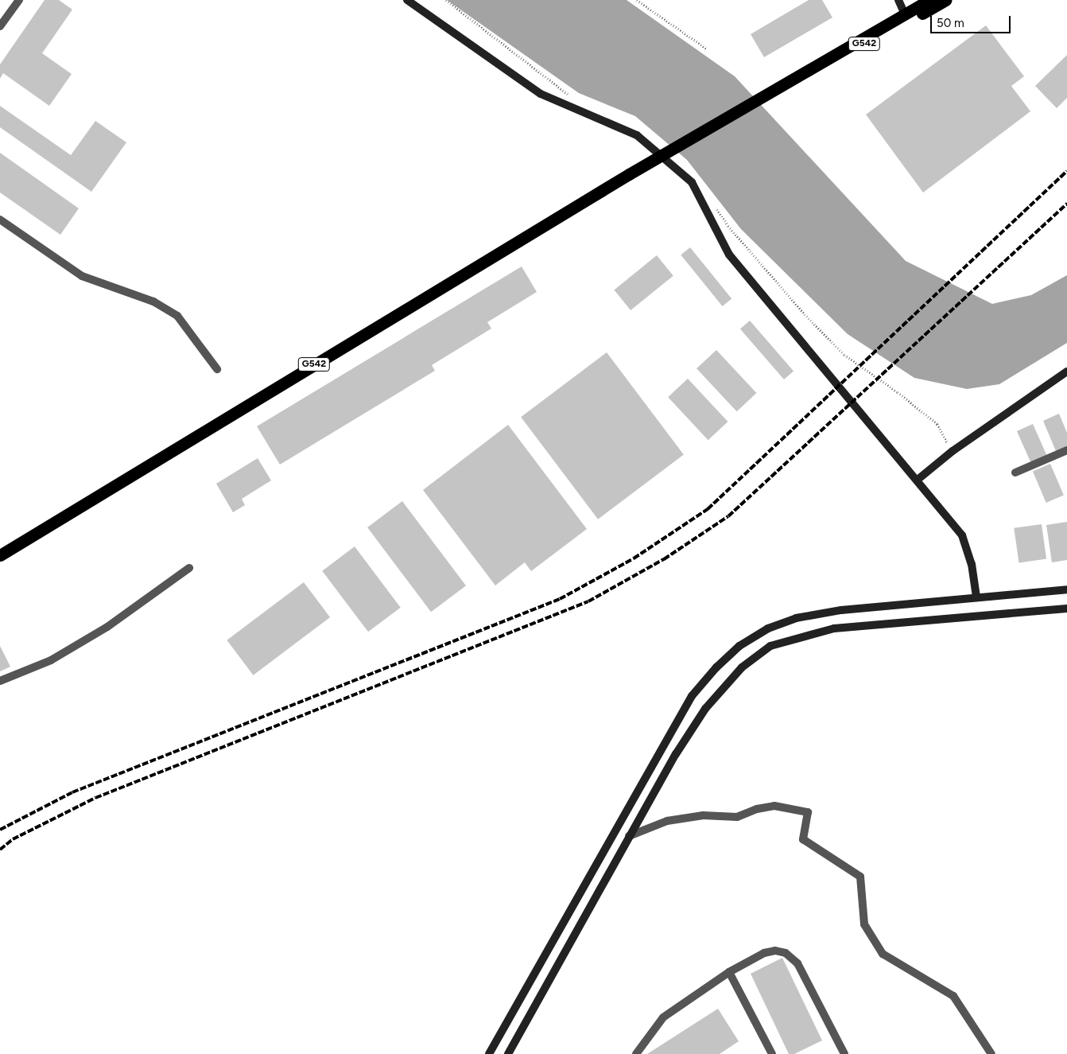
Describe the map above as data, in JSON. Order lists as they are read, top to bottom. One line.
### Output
{"streets":{"highway":["G542"]},"scale_bar":"50 m"}
